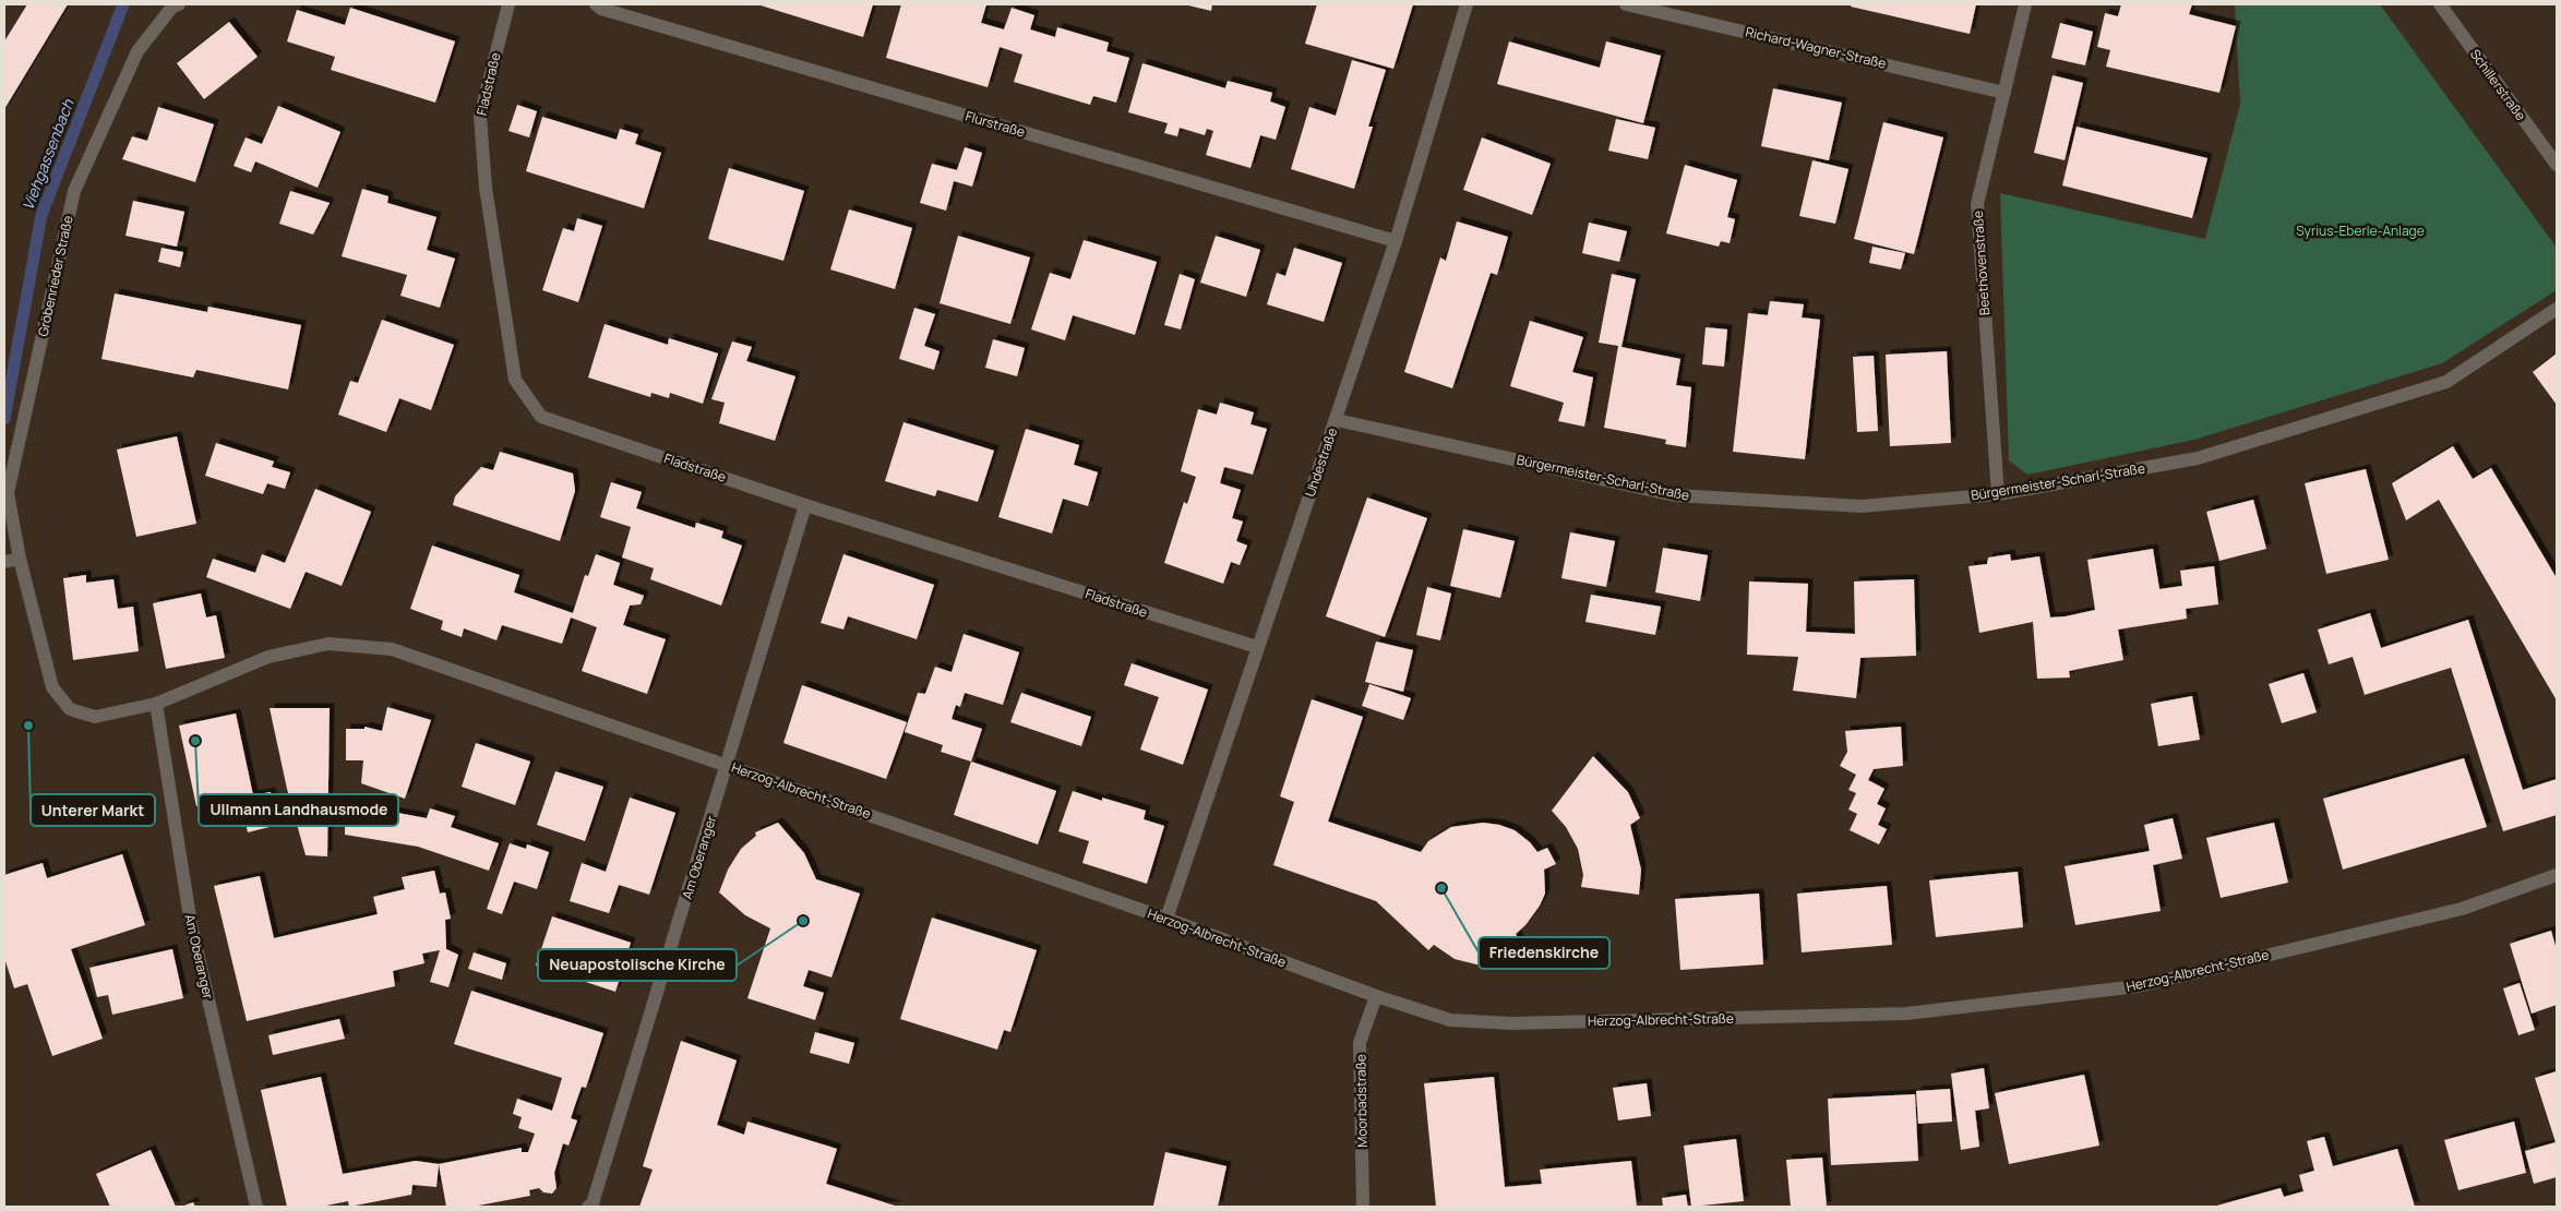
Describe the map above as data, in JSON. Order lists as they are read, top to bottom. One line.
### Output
{"streets":{"street":["Richard-Wagner-Straße","Fladstraße","Schillerstraße","Flurstraße","Beethovenstraße","Gröbenrieder Straße","Uhdestraße","Bürgermeister-Scharl-Straße","Herzog-Albrecht-Straße","Am Oberanger","Moorbadstraße"]},"crossings":[["Richard-Wagner-Straße","Beethovenstraße"],["Fladstraße","Uhdestraße"],["Fladstraße","Am Oberanger"],["Flurstraße","Uhdestraße"],["Beethovenstraße","Bürgermeister-Scharl-Straße"],["Gröbenrieder Straße","Herzog-Albrecht-Straße"],["Uhdestraße","Bürgermeister-Scharl-Straße"],["Uhdestraße","Herzog-Albrecht-Straße"],["Herzog-Albrecht-Straße","Am Oberanger"],["Herzog-Albrecht-Straße","Moorbadstraße"]],"water":["Viehgassenbach"],"parks":["Syrius-Eberle-Anlage"],"places":["Unterer Markt","Ullmann Landhausmode","Friedenskirche","Neuapostolische Kirche"]}
